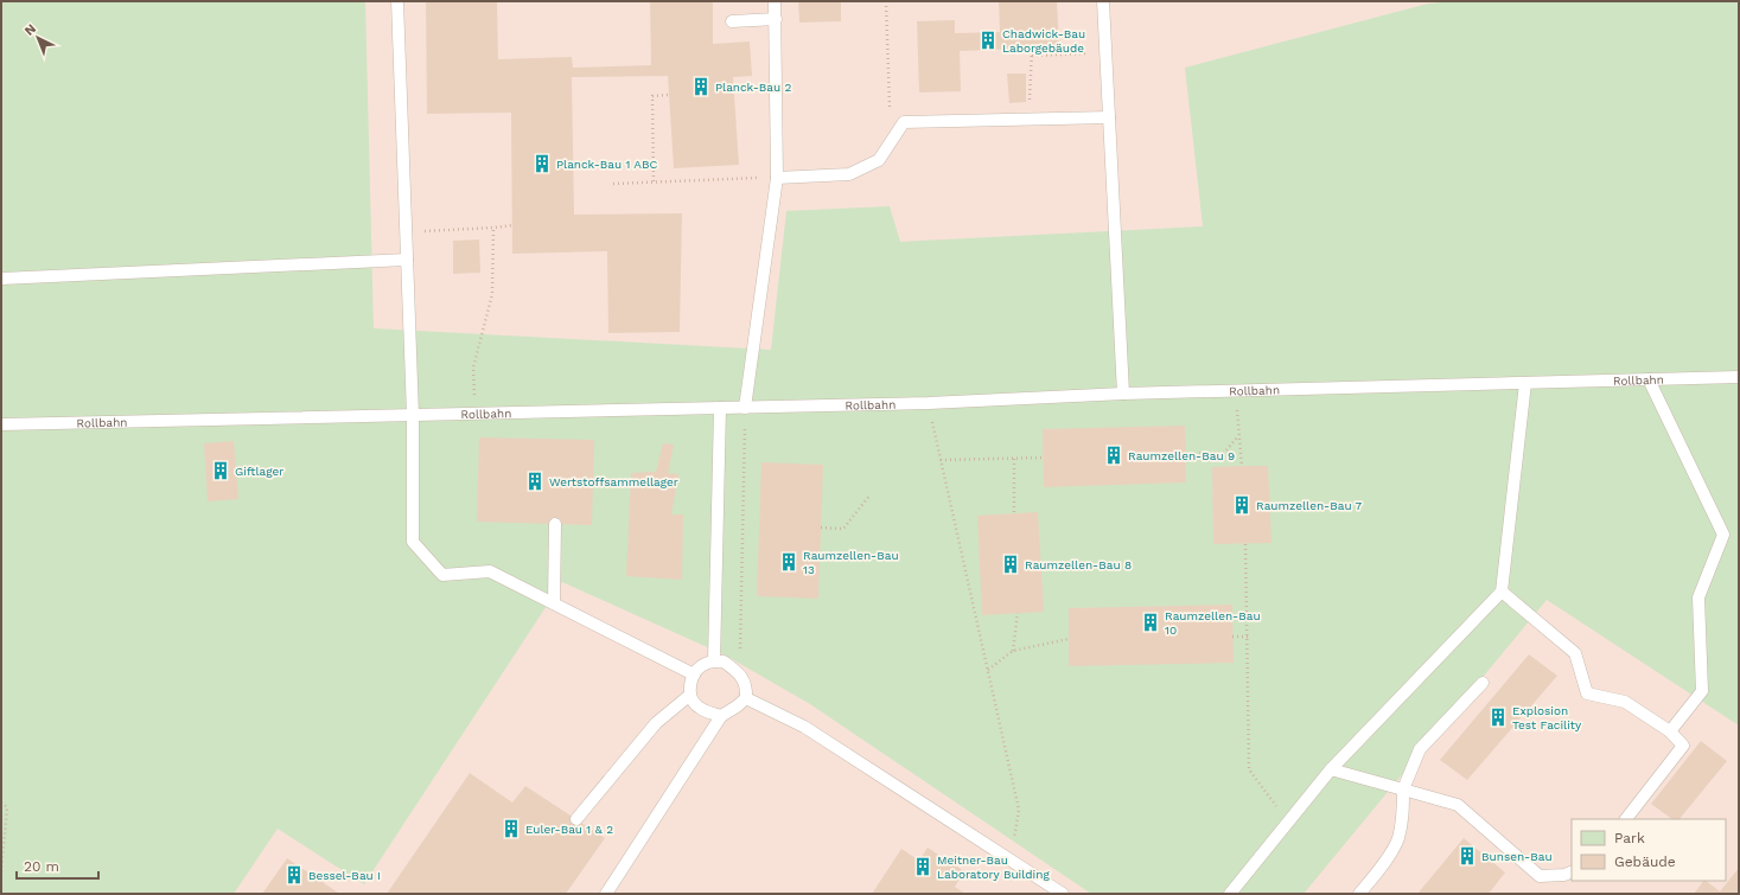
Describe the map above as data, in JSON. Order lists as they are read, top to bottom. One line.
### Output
{"streets":{"lane":["Rollbahn"]},"places":{"building":["Chadwick-Bau Laborgebäude","Planck-Bau 2","Planck-Bau 1 ABC","Raumzellen-Bau 9","Giftlager","Wertstoffsammellager","Raumzellen-Bau 7","Raumzellen-Bau 13","Raumzellen-Bau 8","Raumzellen-Bau 10","Explosion Test Facility","Euler-Bau 1 & 2","Bunsen-Bau","Meitner-Bau Laboratory Building","Bessel-Bau I"]},"legend":["Park","Gebäude"],"scale_bar":"20 m","north":"top left"}
